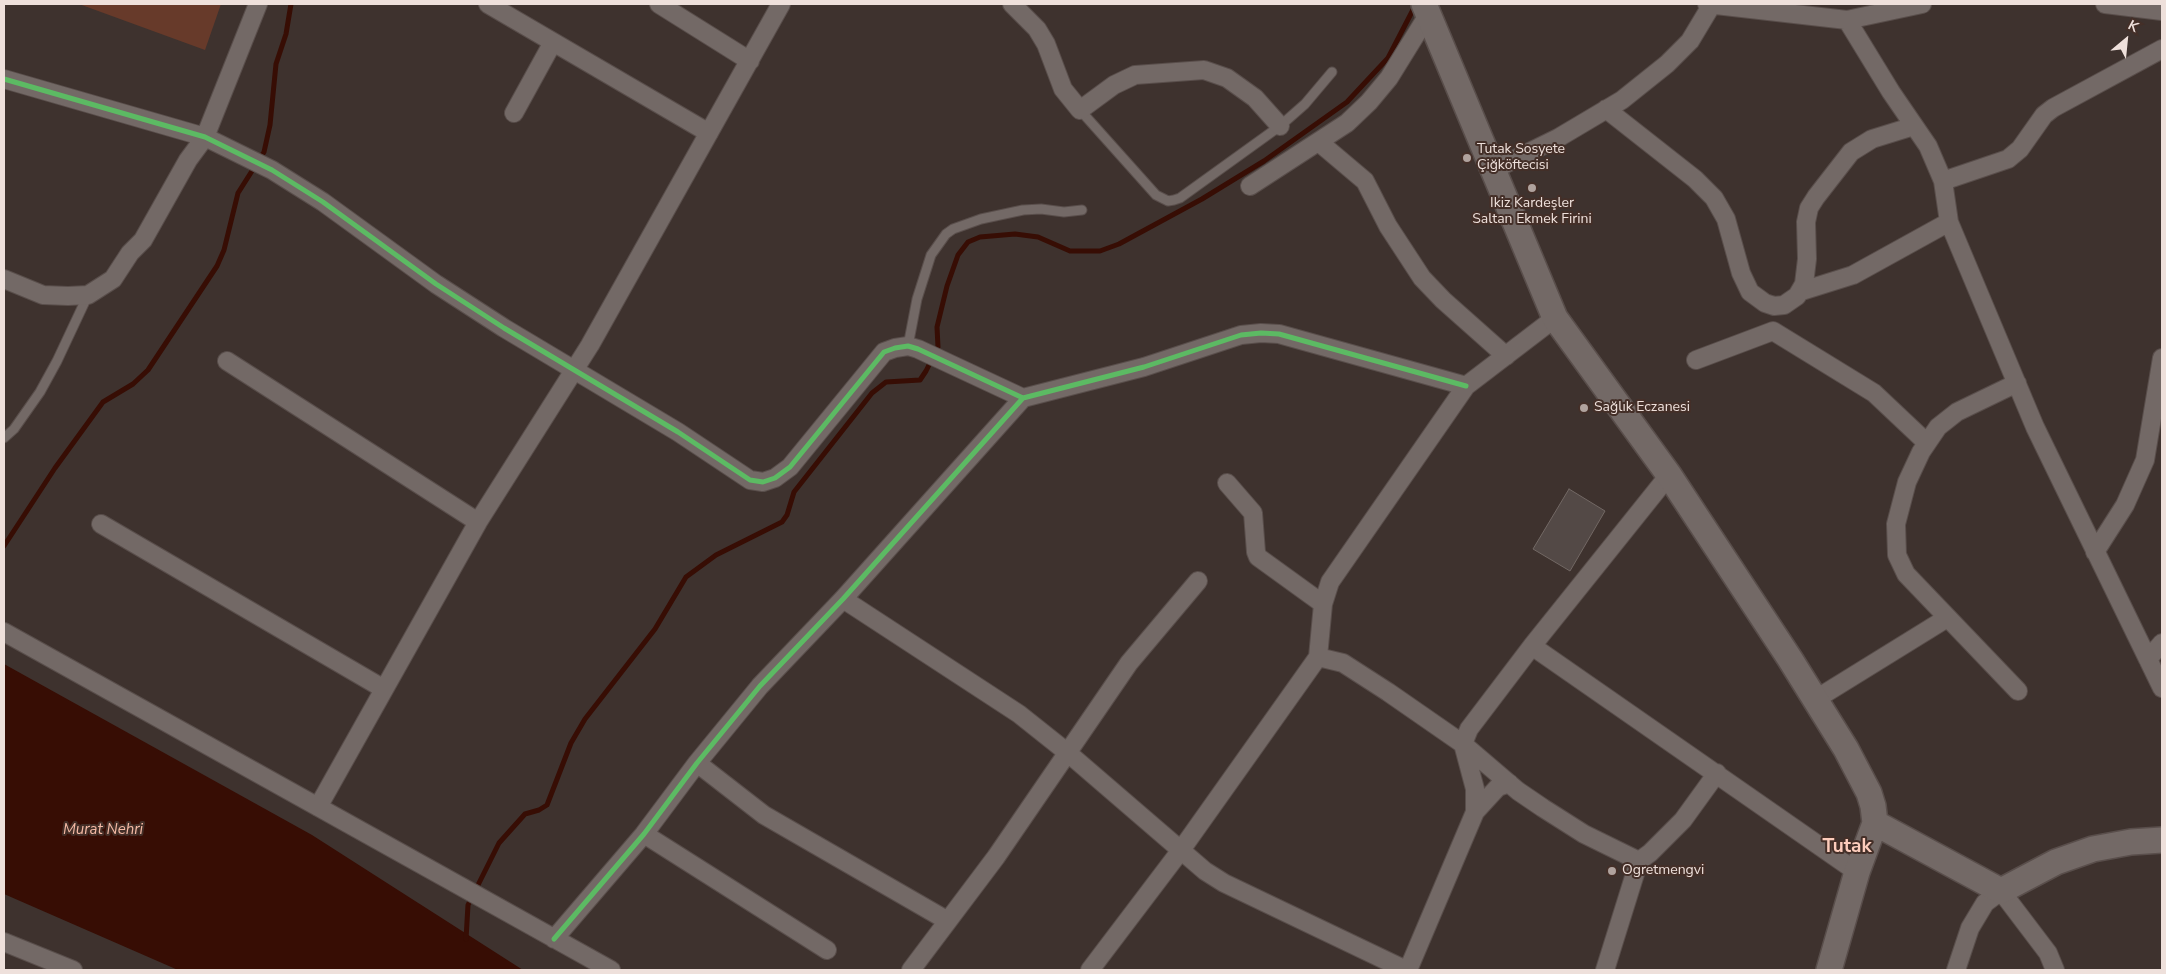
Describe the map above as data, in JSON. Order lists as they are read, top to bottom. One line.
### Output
{"districts":["Tutak"],"water":["Murat Nehri"],"places":["Tutak Sosyete Çiğköftecisi","Ikiz Kardeşler Saltan Ekmek Firini","Sağlık Eczanesi","Ogretmengvi"],"north":"top right"}
